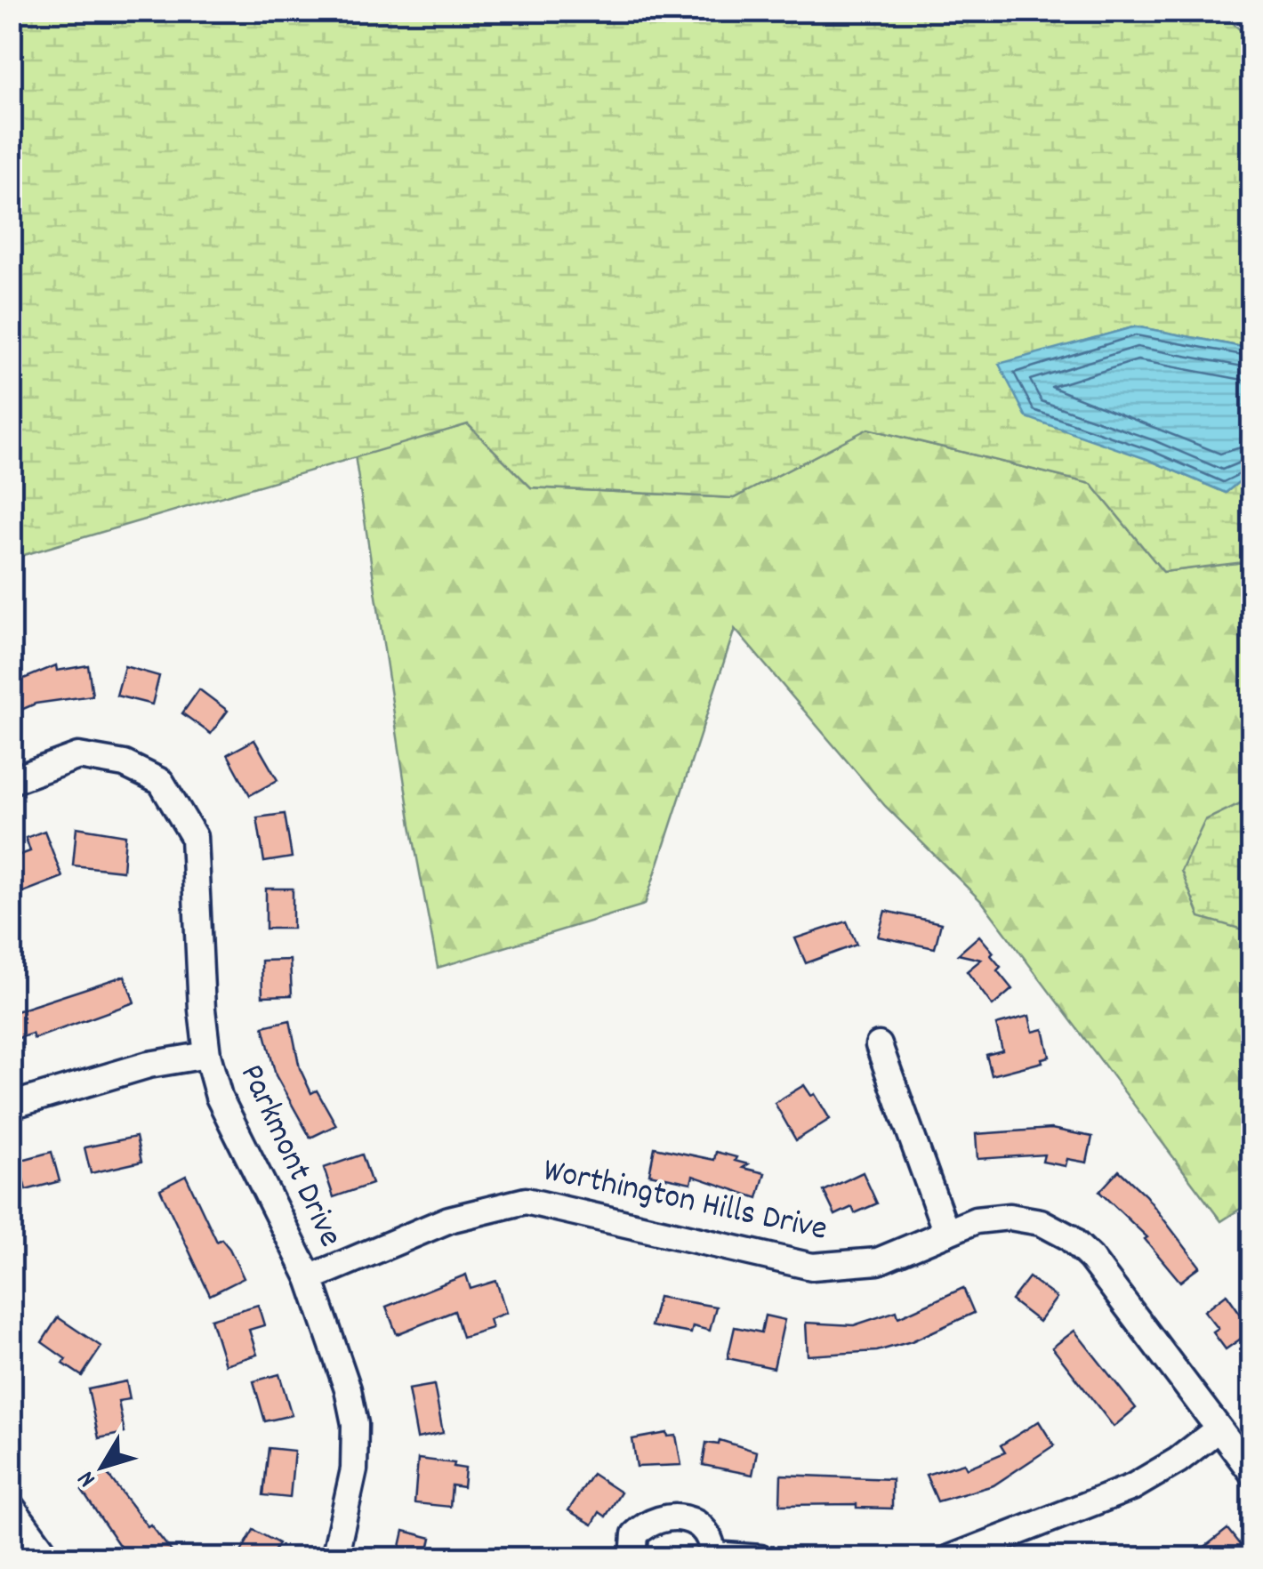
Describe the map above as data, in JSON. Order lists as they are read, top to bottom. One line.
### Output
{"streets":{"street":["Parkmont Drive","Worthington Hills Drive"]},"crossings":[["Parkmont Drive","Worthington Hills Drive"]],"north":"bottom left"}
